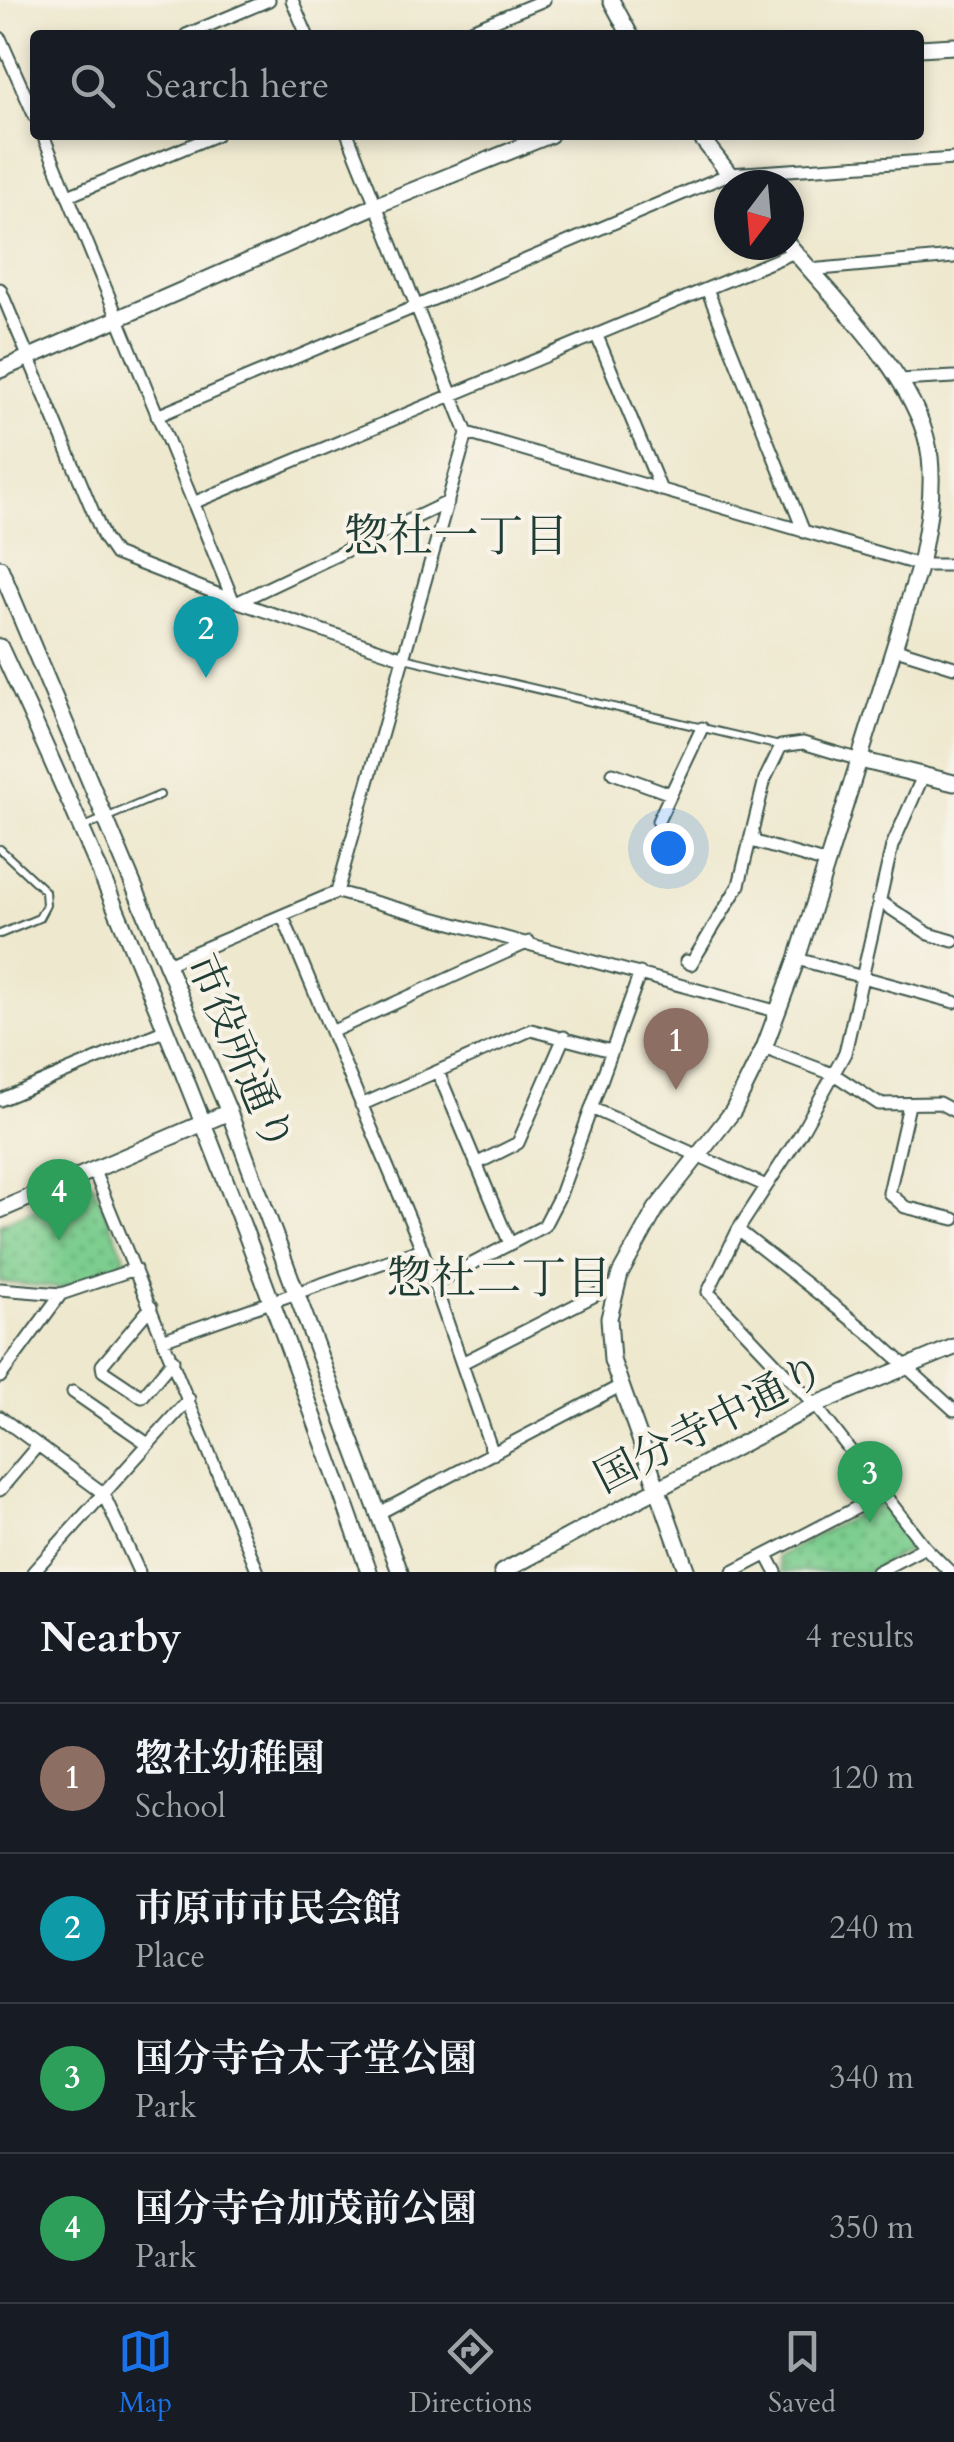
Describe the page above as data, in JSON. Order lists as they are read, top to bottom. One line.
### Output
{"streets":{"street":["市役所通り","国分寺中通り"]},"districts":["惣社一丁目","惣社二丁目"],"north":"bottom","page":{"search":"Search here","pins":["2","1","4","3"],"heading":["Nearby","4 results"],"list":[{"mark":"1","name":"惣社幼稚園","note":"School","value":"120 m"},{"mark":"2","name":"市原市市民会館","note":"Place","value":"240 m"},{"mark":"3","name":"国分寺台太子堂公園","note":"Park","value":"340 m"},{"mark":"4","name":"国分寺台加茂前公園","note":"Park","value":"350 m"}],"nav":["Map","Directions","Saved"]}}
